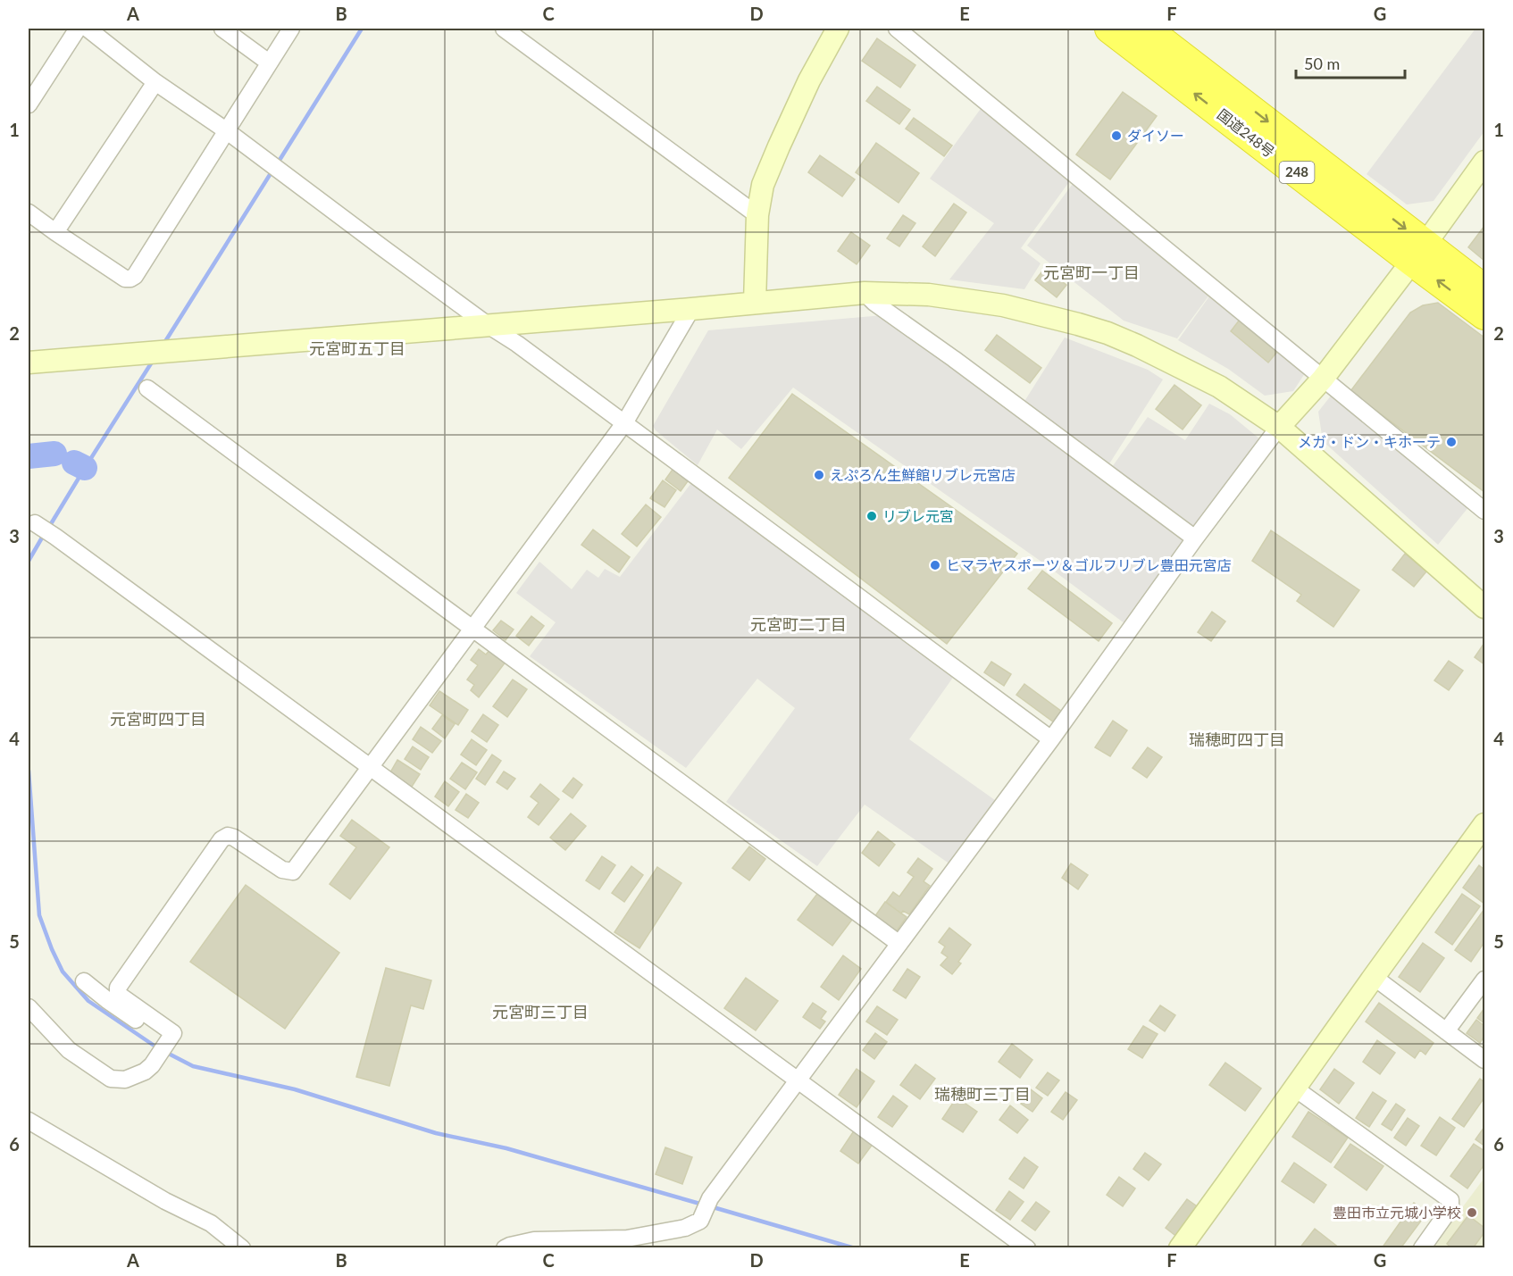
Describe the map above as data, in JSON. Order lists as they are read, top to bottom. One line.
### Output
{"streets":{"highway":["国道248号","248"]},"districts":["元宮町一丁目","元宮町五丁目","元宮町二丁目","元宮町四丁目","瑞穂町四丁目","元宮町三丁目","瑞穂町三丁目"],"places":["ダイソー","メガ・ドン・キホーテ","えぷろん生鮮館リブレ元宮店","リブレ元宮","ヒマラヤスポーツ＆ゴルフリブレ豊田元宮店","豊田市立元城小学校"],"scale_bar":"50 m","grid":{"columns":["A","B","C","D","E","F","G"],"rows":["1","2","3","4","5","6"]}}
